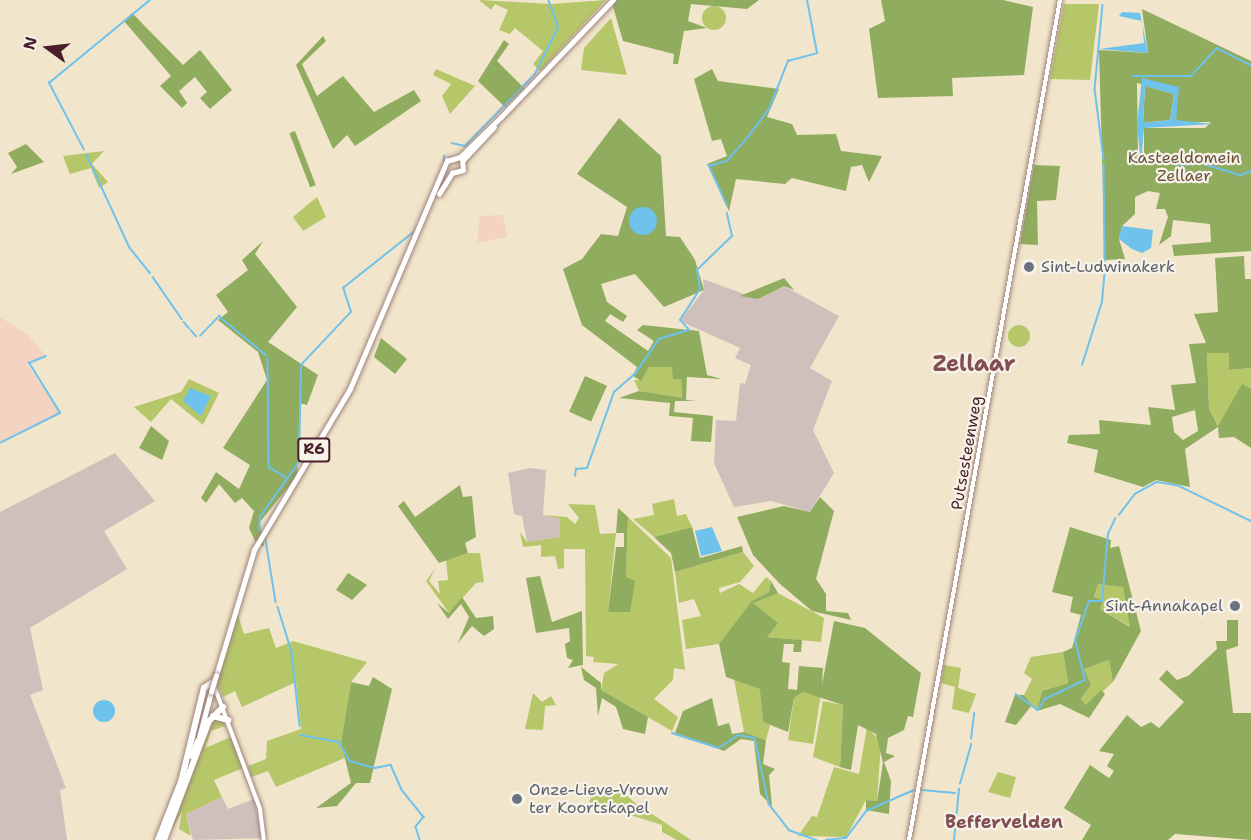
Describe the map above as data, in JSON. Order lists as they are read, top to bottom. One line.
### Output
{"streets":{"highway":["R6"],"main road":["Putsesteenweg"]},"districts":["Zellaar","Beffervelden"],"parks":["Kasteeldomein Zellaer"],"places":["Sint-Ludwinakerk","Sint-Annakapel","Onze-Lieve-Vrouw ter Koortskapel"],"north":"left"}
